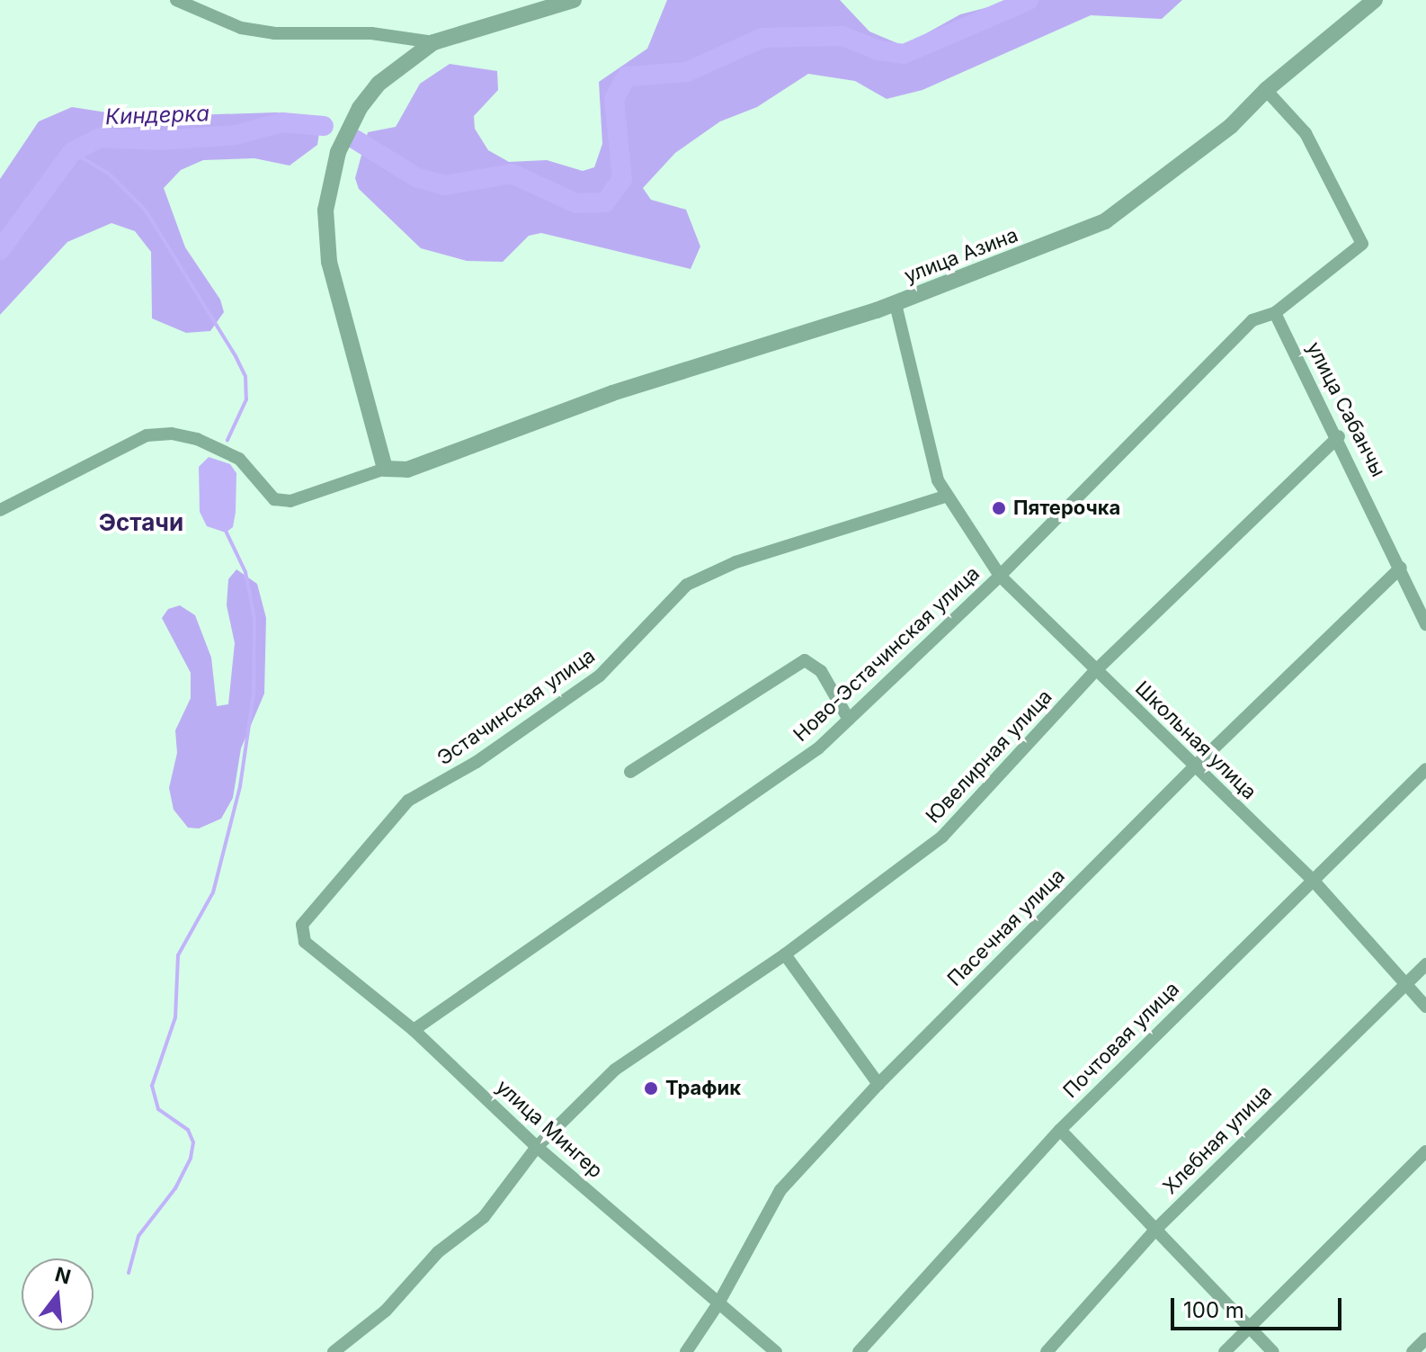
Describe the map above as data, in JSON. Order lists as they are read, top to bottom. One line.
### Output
{"streets":{"street":["улица Азина","улица Сабанчы","Ново-Эстачинская улица","Эстачинская улица","Школьная улица","Ювелирная улица","Пасечная улица","Почтовая улица","улица Мингер","Хлебная улица"]},"crossings":[["улица Азина","Школьная улица"],["улица Сабанчы","Ново-Эстачинская улица"],["улица Сабанчы","Ювелирная улица"],["улица Сабанчы","Пасечная улица"],["Ново-Эстачинская улица","Школьная улица"],["Ново-Эстачинская улица","улица Мингер"],["Эстачинская улица","Школьная улица"],["Эстачинская улица","улица Мингер"],["Школьная улица","Ювелирная улица"],["Школьная улица","Пасечная улица"],["Школьная улица","Почтовая улица"],["Школьная улица","Хлебная улица"],["Ювелирная улица","улица Мингер"],["Пасечная улица","улица Мингер"]],"districts":["Эстачи"],"water":["Киндерка"],"places":["Пятерочка","Трафик"],"scale_bar":"100 m","north":"top"}
